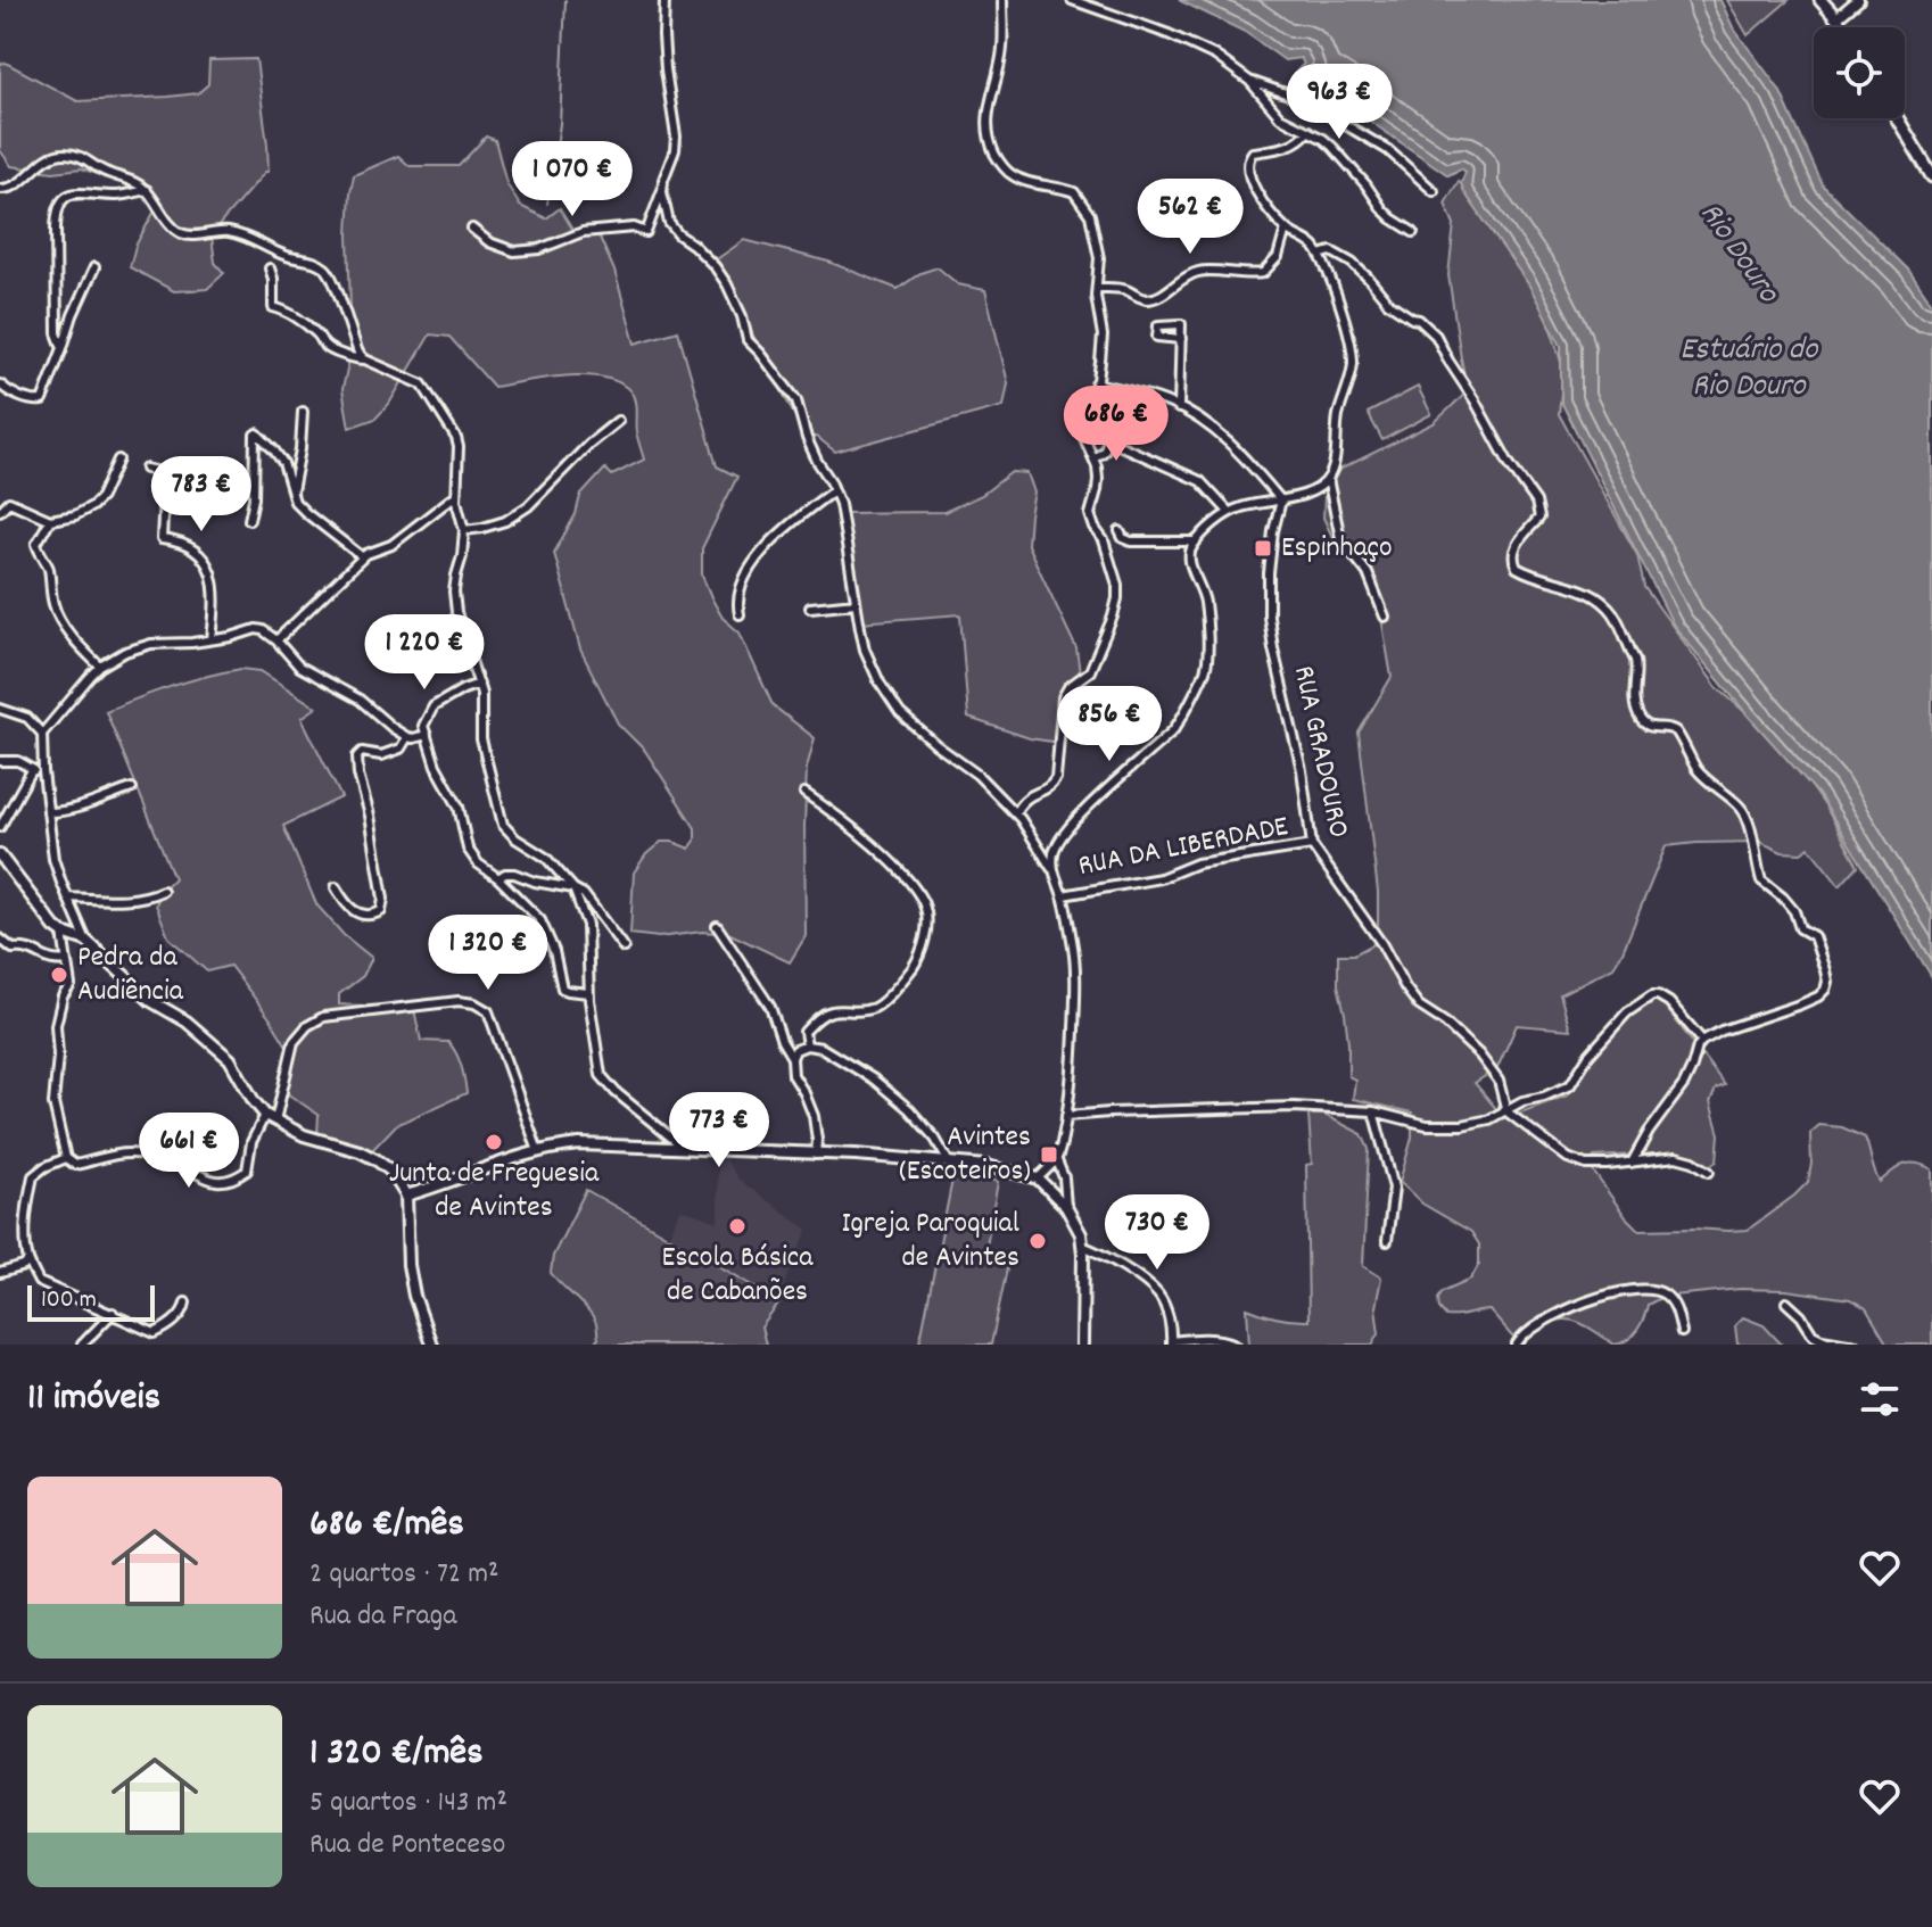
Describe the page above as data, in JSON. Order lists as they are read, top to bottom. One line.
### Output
{"streets":{"street":["RUA GRADOURO","RUA DA LIBERDADE"]},"crossings":[["RUA GRADOURO","RUA DA LIBERDADE"]],"water":["Rio Douro","Estuário do Rio Douro"],"places":{"transit":["Espinhaço","Avintes (Escoteiros)"],"other":["Pedra da Audiência","Junta de Freguesia de Avintes","Escola Básica de Cabanões","Igreja Paroquial de Avintes"]},"scale_bar":"100 m","page":{"price":["963 €","1 070 €","562 €","686 €","783 €","1 220 €","856 €","1 320 €","773 €","661 €","730 €"],"scale":"100 m","heading":"11 imóveis","list":[{"name":"686 €/mês","note":"2 quartos · 72 m² · Rua da Fraga"},{"name":"1 320 €/mês","note":"5 quartos · 143 m² · Rua de Ponteceso"}]}}
